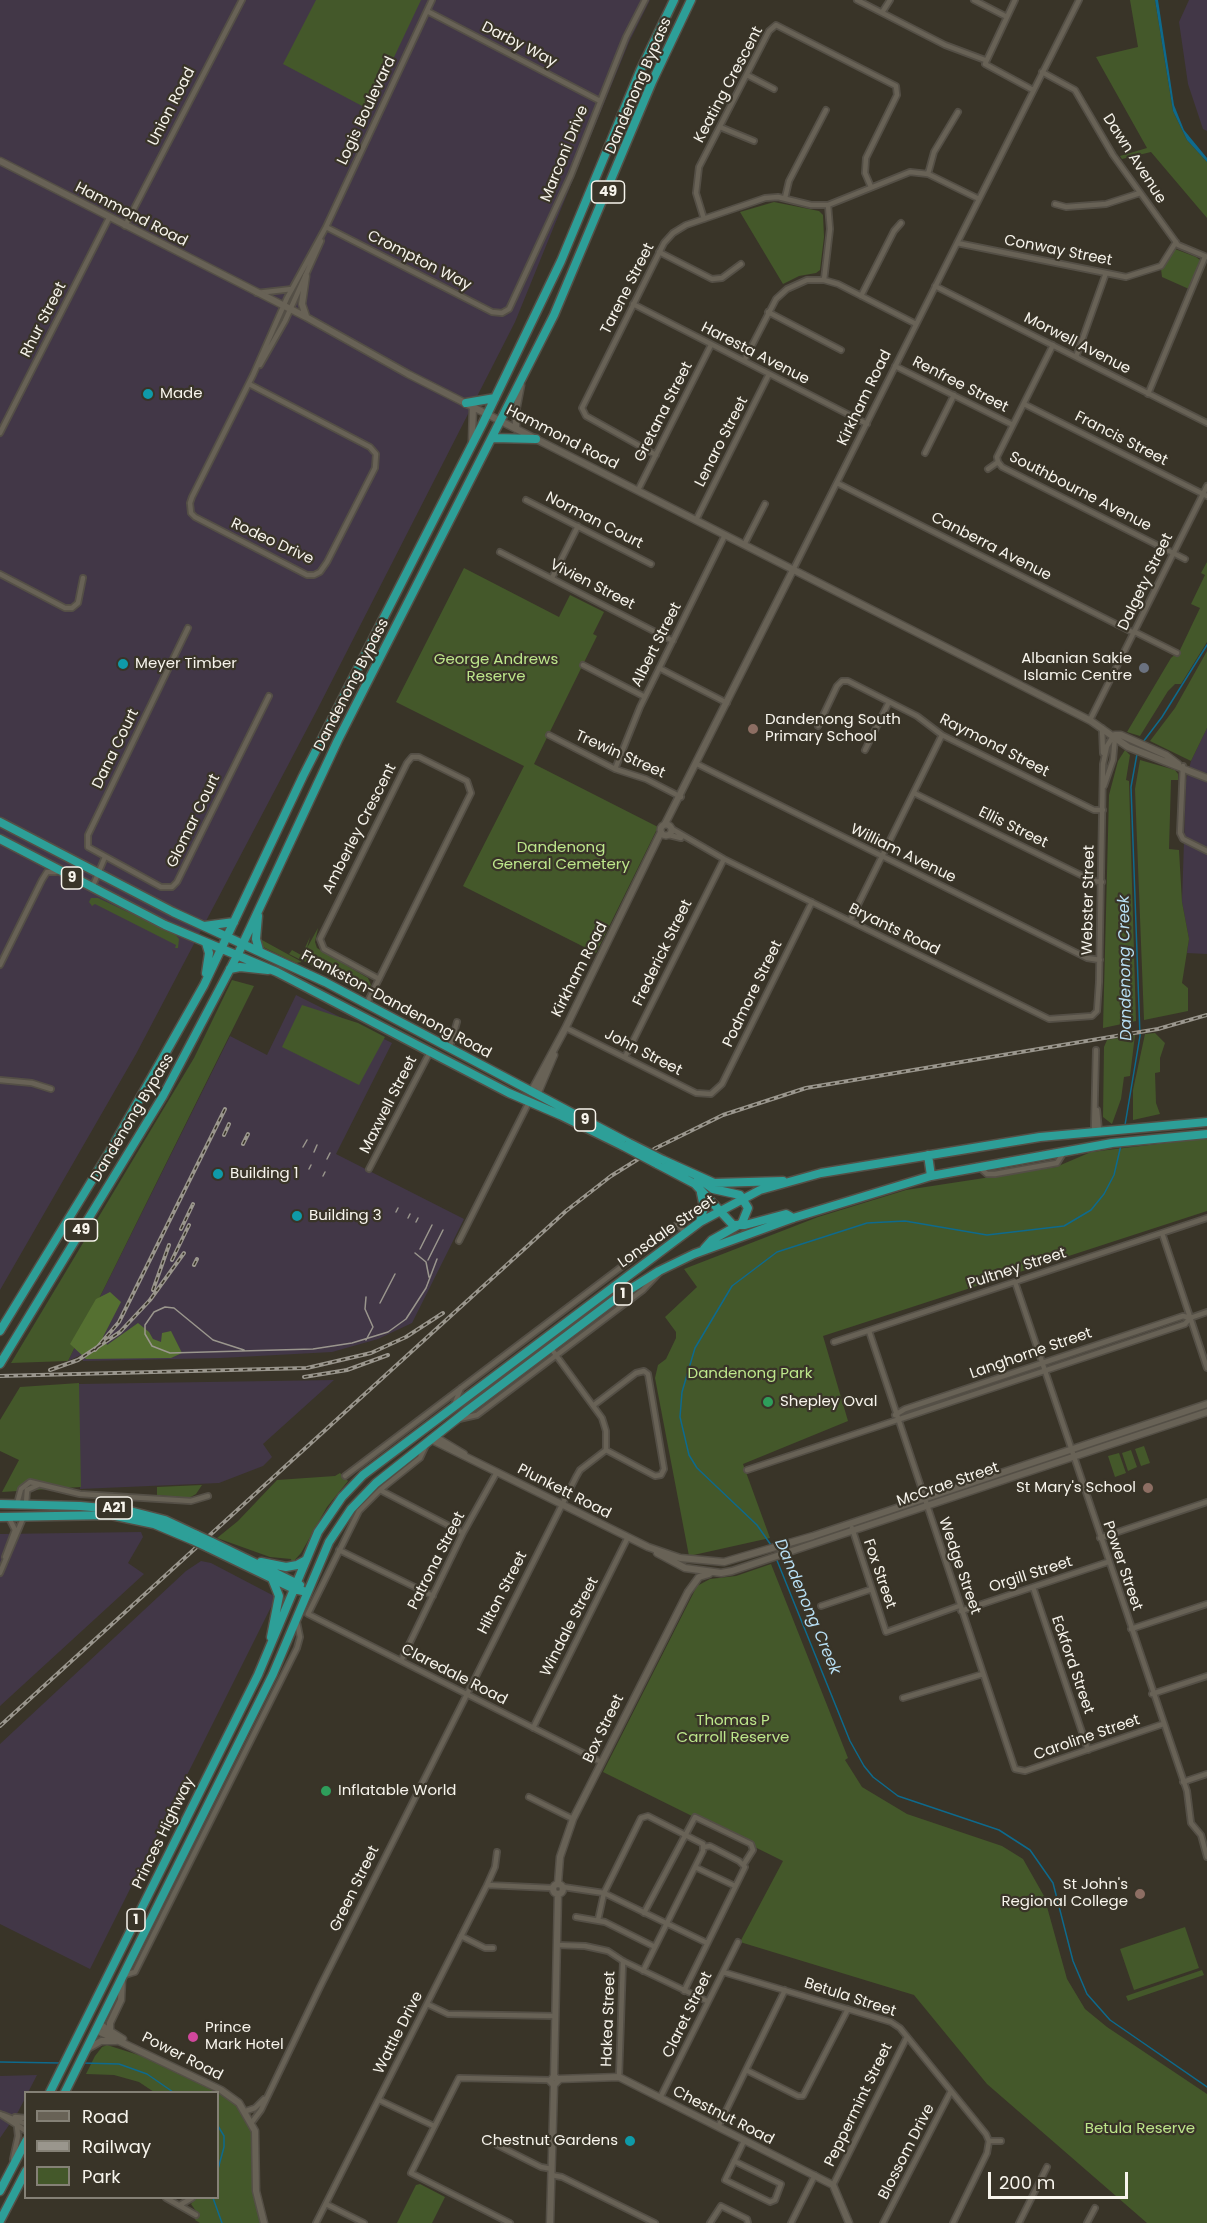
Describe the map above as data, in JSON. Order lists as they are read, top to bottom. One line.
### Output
{"streets":{"highway":["Dandenong Bypass","49","Kirkham Road","9","Frankston-Dandenong Road","Lonsdale Street","1","A21","Princes Highway"],"main road":["Hammond Road","McCrae Street","Plunkett Road","Box Street","Power Road","Chestnut Road"],"street":["Darby Way","Keating Crescent","Union Road","Logis Boulevard","Marconi Drive","Dawn Avenue","Conway Street","Crompton Way","Tarene Street","Rhur Street","Morwell Avenue","Haresta Avenue","Renfree Street","Gretana Street","Francis Street","Lenaro Street","Southbourne Avenue","Norman Court","Rodeo Drive","Canberra Avenue","Dalgety Street","Vivien Street","Albert Street","Raymond Street","Dana Court","Trewin Street","Glomar Court","Ellis Street","Amberley Crescent","William Avenue","Webster Street","Bryants Road","Frederick Street","Podmore Street","John Street","Maxwell Street","Pultney Street","Langhorne Street","Patrona Street","Wedge Street","Power Street","Fox Street","Orgill Street","Hilton Street","Windale Street","Eckford Street","Claredale Road","Caroline Street","Green Street","Betula Street","Claret Street","Hakea Street","Wattle Drive","Peppermint Street","Blossom Drive"]},"crossings":[["Darby Way","Logis Boulevard"],["Darby Way","Marconi Drive"],["Keating Crescent","Tarene Street"],["Dandenong Bypass","Hammond Road"],["Dandenong Bypass","Frankston-Dandenong Road"],["Union Road","Hammond Road"],["Logis Boulevard","Hammond Road"],["Logis Boulevard","Crompton Way"],["Logis Boulevard","Rodeo Drive"],["Marconi Drive","Crompton Way"],["Dawn Avenue","Conway Street"],["Dawn Avenue","Kirkham Road"],["Hammond Road","Rhur Street"],["Hammond Road","Kirkham Road"],["Hammond Road","Gretana Street"],["Hammond Road","Lenaro Street"],["Hammond Road","Rodeo Drive"],["Hammond Road","Dalgety Street"],["Hammond Road","Albert Street"],["Hammond Road","Webster Street"],["Conway Street","Kirkham Road"],["Tarene Street","Haresta Avenue"],["Tarene Street","Kirkham Road"],["Tarene Street","Gretana Street"],["Morwell Avenue","Kirkham Road"],["Haresta Avenue","Kirkham Road"],["Haresta Avenue","Gretana Street"],["Haresta Avenue","Lenaro Street"],["Renfree Street","Kirkham Road"],["Kirkham Road","Canberra Avenue"],["Kirkham Road","Trewin Street"],["Kirkham Road","William Avenue"],["Kirkham Road","Bryants Road"],["Kirkham Road","Frankston-Dandenong Road"],["Kirkham Road","John Street"],["Francis Street","Dalgety Street"],["Southbourne Avenue","Dalgety Street"],["Canberra Avenue","Dalgety Street"],["Vivien Street","Albert Street"],["Albert Street","Trewin Street"],["Raymond Street","Webster Street"],["Dana Court","Glomar Court"],["Ellis Street","Webster Street"],["Amberley Crescent","Frankston-Dandenong Road"],["William Avenue","Webster Street"],["9","Frankston-Dandenong Road"],["9","Lonsdale Street"],["Webster Street","Bryants Road"],["Bryants Road","Frederick Street"],["Bryants Road","Podmore Street"],["Frederick Street","John Street"],["Podmore Street","John Street"],["Frankston-Dandenong Road","Maxwell Street"],["Frankston-Dandenong Road","Lonsdale Street"],["Lonsdale Street","Plunkett Road"],["Lonsdale Street","Claredale Road"],["Lonsdale Street","Princes Highway"],["Pultney Street","Wedge Street"],["Pultney Street","Power Street"],["Langhorne Street","Wedge Street"],["Langhorne Street","Power Street"],["McCrae Street","Plunkett Road"],["McCrae Street","Wedge Street"],["McCrae Street","Power Street"],["McCrae Street","Fox Street"],["McCrae Street","Box Street"],["Plunkett Road","Patrona Street"],["Plunkett Road","Hilton Street"],["Plunkett Road","Windale Street"],["Plunkett Road","Box Street"],["Patrona Street","Claredale Road"],["Wedge Street","Orgill Street"],["Wedge Street","Caroline Street"],["Power Street","Orgill Street"],["Power Street","Caroline Street"],["Fox Street","Orgill Street"],["Orgill Street","Eckford Street"],["Hilton Street","Claredale Road"],["Hilton Street","Green Street"],["Windale Street","Claredale Road"],["Eckford Street","Caroline Street"],["Claredale Road","Box Street"],["Claredale Road","Green Street"],["Princes Highway","Power Road"],["Green Street","Power Road"],["Betula Street","Claret Street"],["Betula Street","Peppermint Street"],["Betula Street","Blossom Drive"],["Claret Street","Chestnut Road"],["Hakea Street","Chestnut Road"],["Peppermint Street","Chestnut Road"]],"water":["Dandenong Creek"],"parks":["George Andrews Reserve","Dandenong General Cemetery","Dandenong Park","Thomas P Carroll Reserve","Betula Reserve"],"places":["Made","Meyer Timber","Albanian Sakie Islamic Centre","Dandenong South Primary School","Building 1","Building 3","Shepley Oval","St Mary's School","Inflatable World","St John's Regional College","Prince Mark Hotel","Chestnut Gardens"],"legend":["Road","Railway","Park"],"scale_bar":"200 m"}
